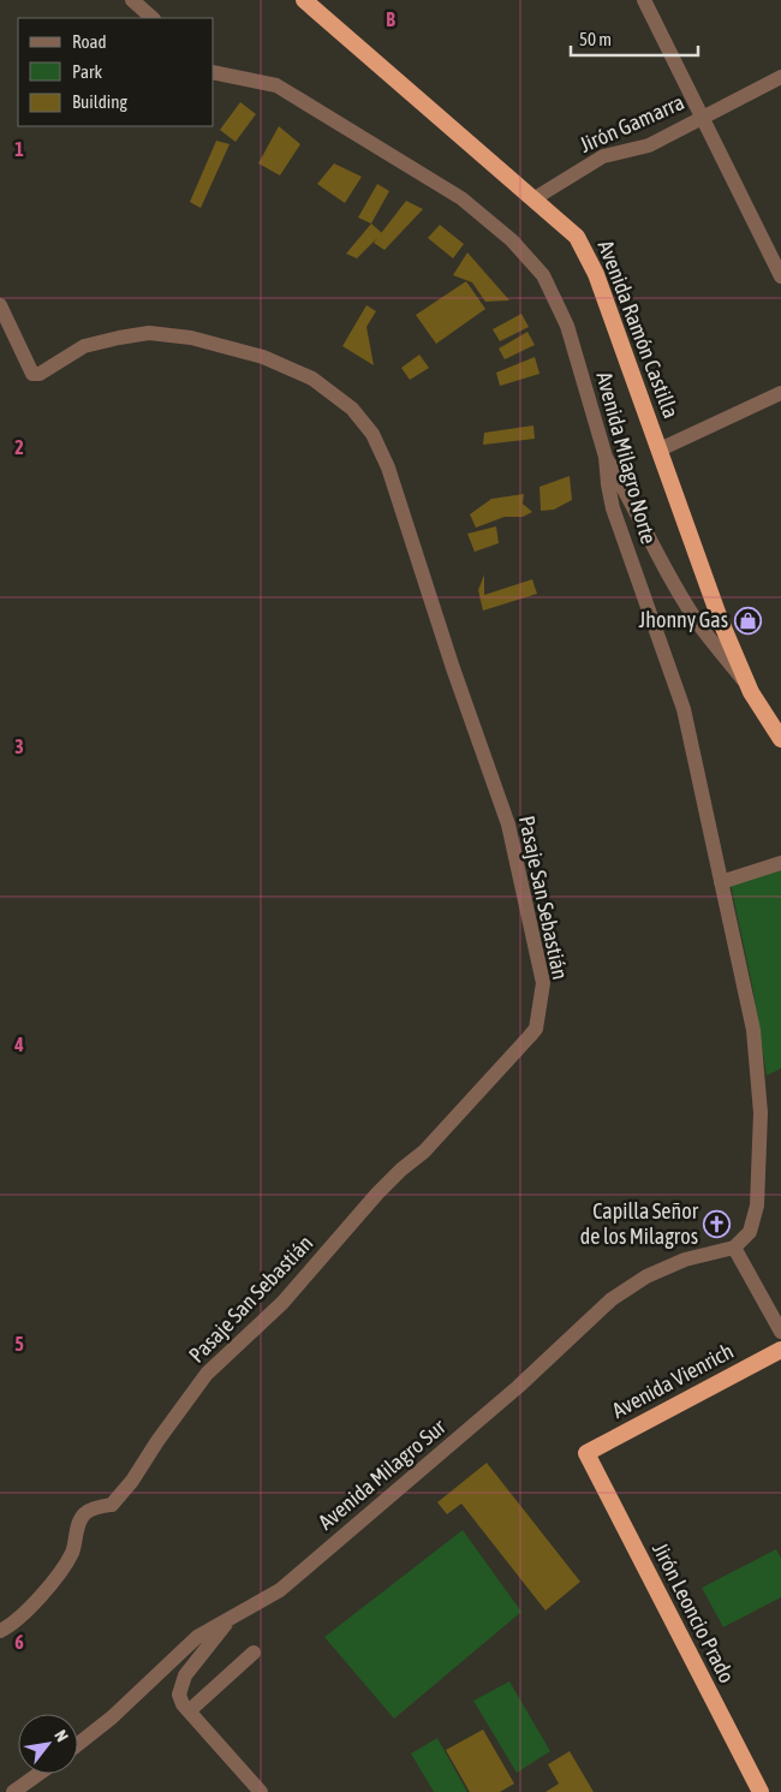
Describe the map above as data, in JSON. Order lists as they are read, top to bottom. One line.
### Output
{"streets":{"highway":["Avenida Ramón Castilla","Avenida Vienrich","Jirón Leoncio Prado"],"street":["Jirón Gamarra","Avenida Milagro Norte","Pasaje San Sebastián","Avenida Milagro Sur"]},"crossings":[["Jirón Gamarra","Avenida Ramón Castilla"],["Avenida Milagro Norte","Avenida Milagro Sur"],["Avenida Vienrich","Jirón Leoncio Prado"]],"places":{"shop":["Jhonny Gas"],"church":["Capilla Señor de los Milagros"]},"legend":["Road","Park","Building"],"scale_bar":"50 m","north":"top right","grid":{"columns":["B"],"rows":["1","2","3","4","5","6"]}}
